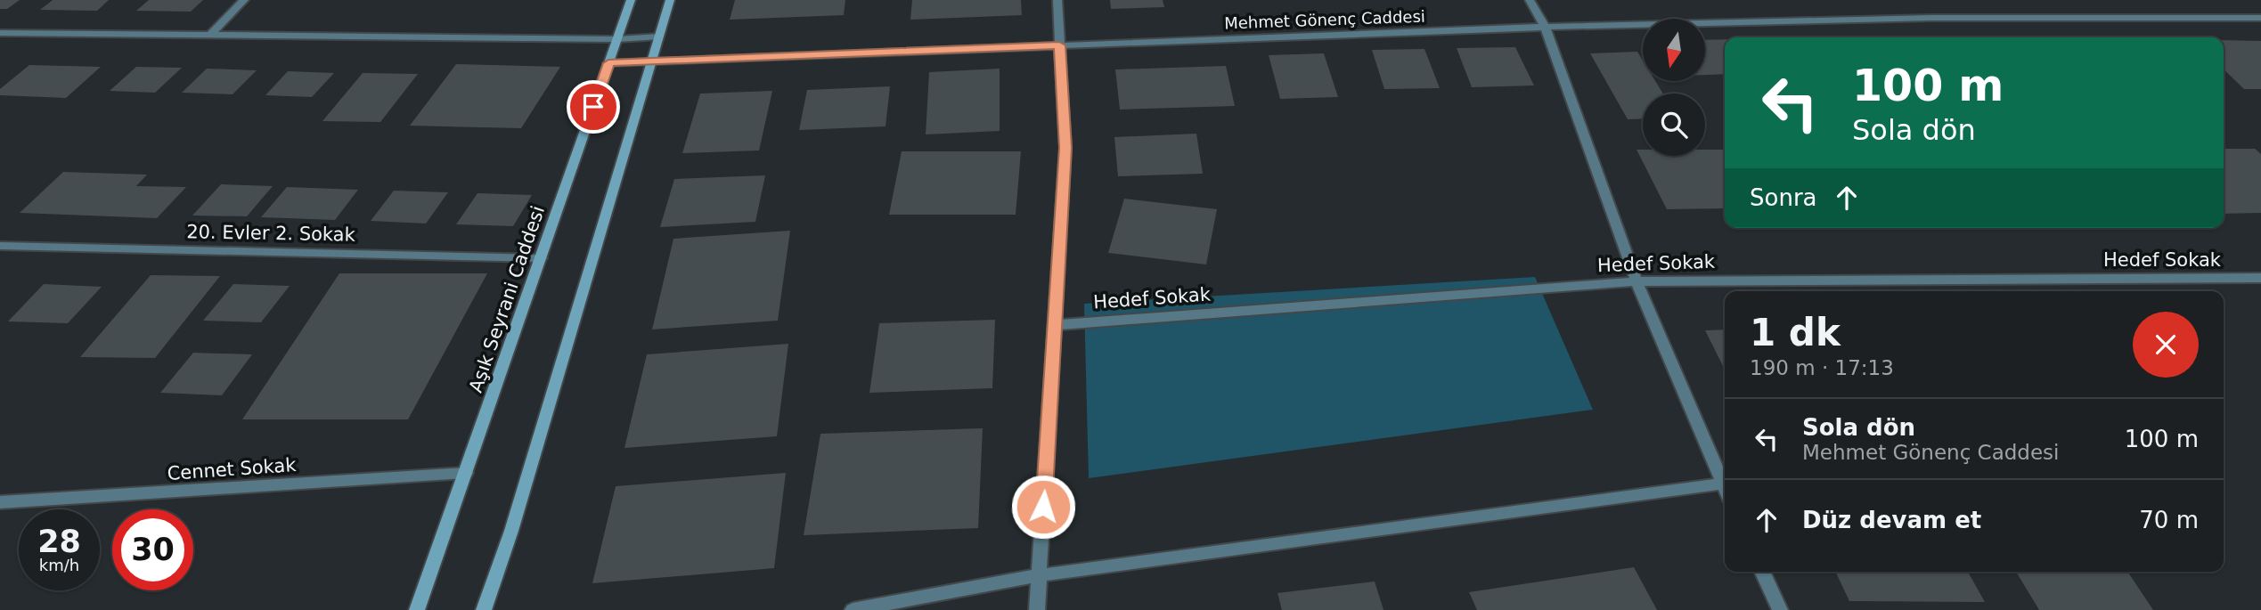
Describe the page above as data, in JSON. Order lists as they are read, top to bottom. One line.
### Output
{"streets":{"main road":["Aşık Seyrani Caddesi"],"street":["Mehmet Gönenç Caddesi","20. Evler 2. Sokak","Hedef Sokak","Cennet Sokak"]},"crossings":[["Mehmet Gönenç Caddesi","Aşık Seyrani Caddesi"],["20. Evler 2. Sokak","Aşık Seyrani Caddesi"],["Aşık Seyrani Caddesi","Cennet Sokak"]],"north":"bottom","page":{"turn":["100 m","Sola dön"],"then":"Sonra","heading":["1 dk","190 m · 17:13"],"list":[{"name":"Sola dön","note":"Mehmet Gönenç Caddesi","value":"100 m"},{"name":"Düz devam et","value":"70 m"}],"speed":"28 km/h","limit":"30"}}
